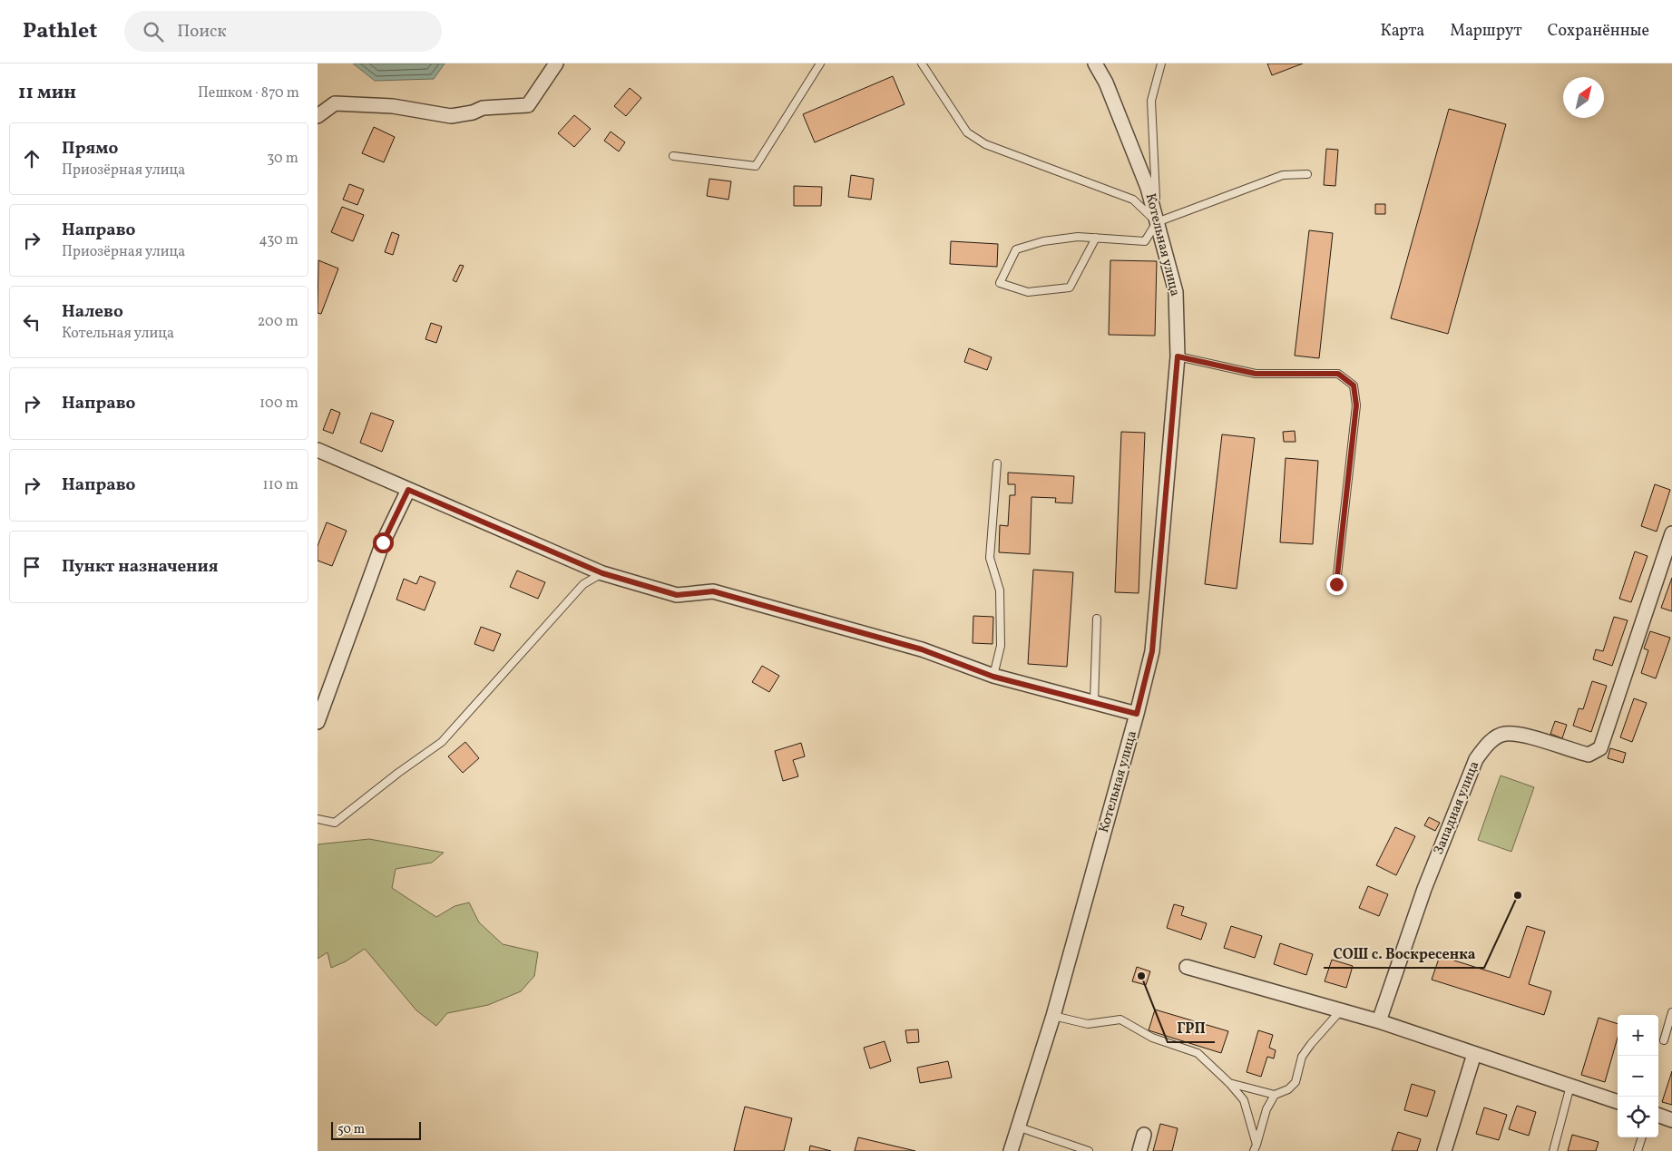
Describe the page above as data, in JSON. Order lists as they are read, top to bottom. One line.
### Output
{"streets":{"street":["Котельная улица","Западная улица"]},"places":["СОШ с. Воскресенка","ГРП"],"scale_bar":"50 m","north":"top right","page":{"header":"Pathlet","search":"Поиск","nav":["Карта","Маршрут","Сохранённые"],"heading":["11 мин","Пешком · 870 m"],"list":[["Прямо","Приозёрная улица","30 m"],["Направо","Приозёрная улица","430 m"],["Налево","Котельная улица","200 m"],["Направо","100 m"],["Направо","110 m"],"Пункт назначения"],"map_buttons":["+","−"],"scale":"50 m"}}
